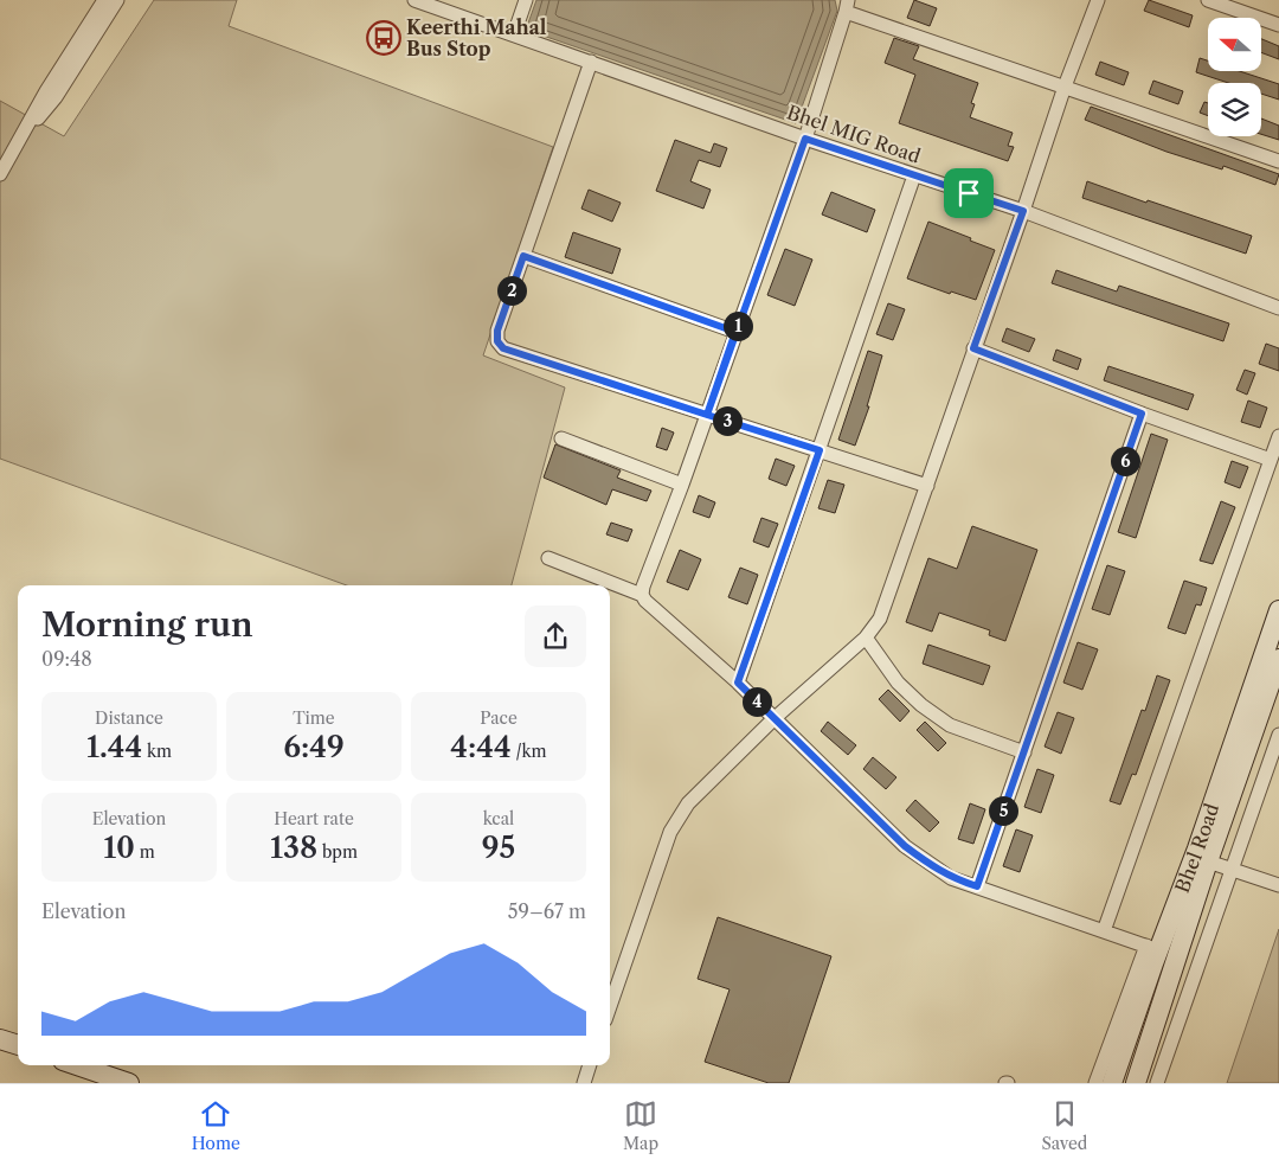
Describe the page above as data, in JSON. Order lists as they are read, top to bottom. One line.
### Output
{"streets":{"street":["Bhel MIG Road","Bhel Road"]},"places":{"bus stop":["Keerthi Mahal Bus Stop"]},"north":"left","page":{"pins":["2","1","3","6","4","5"],"heading":["Morning run","09:48"],"stats":[["Distance","1.44 km"],["Time","6:49"],["Pace","4:44 /km"],["Elevation","10 m"],["Heart rate","138 bpm"],["kcal","95"]],"chart":["Elevation","59–67 m"],"tabs":["Home","Map","Saved"]}}
